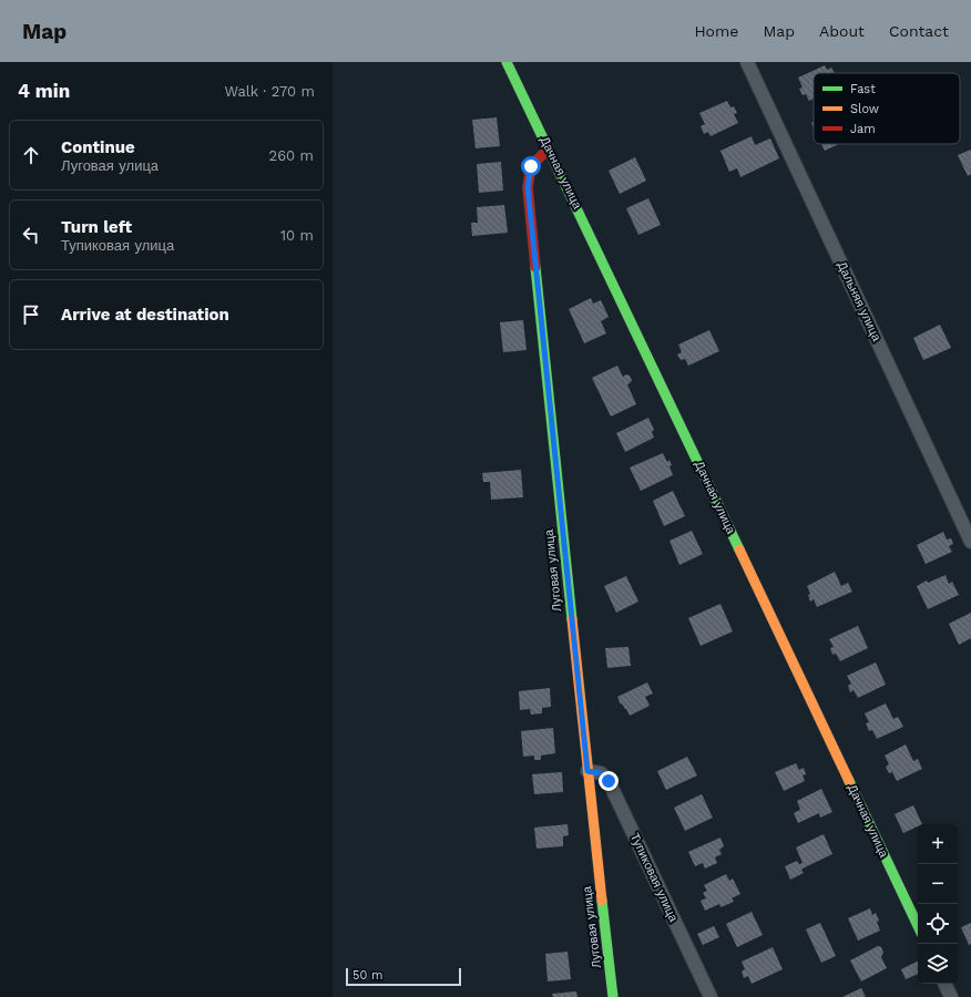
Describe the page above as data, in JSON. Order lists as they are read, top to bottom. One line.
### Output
{"streets":{"street":["Дачная улица","Дальняя улица","Луговая улица","Тупиковая улица"]},"crossings":[["Дачная улица","Луговая улица"],["Луговая улица","Тупиковая улица"]],"legend":["Fast","Slow","Jam"],"scale_bar":"50 m","page":{"header":"Map","nav":["Home","Map","About","Contact"],"heading":["4 min","Walk · 270 m"],"list":[["Continue","Луговая улица","260 m"],["Turn left","Тупиковая улица","10 m"],"Arrive at destination"],"map_buttons":["+","−"],"scale":"50 m"}}
